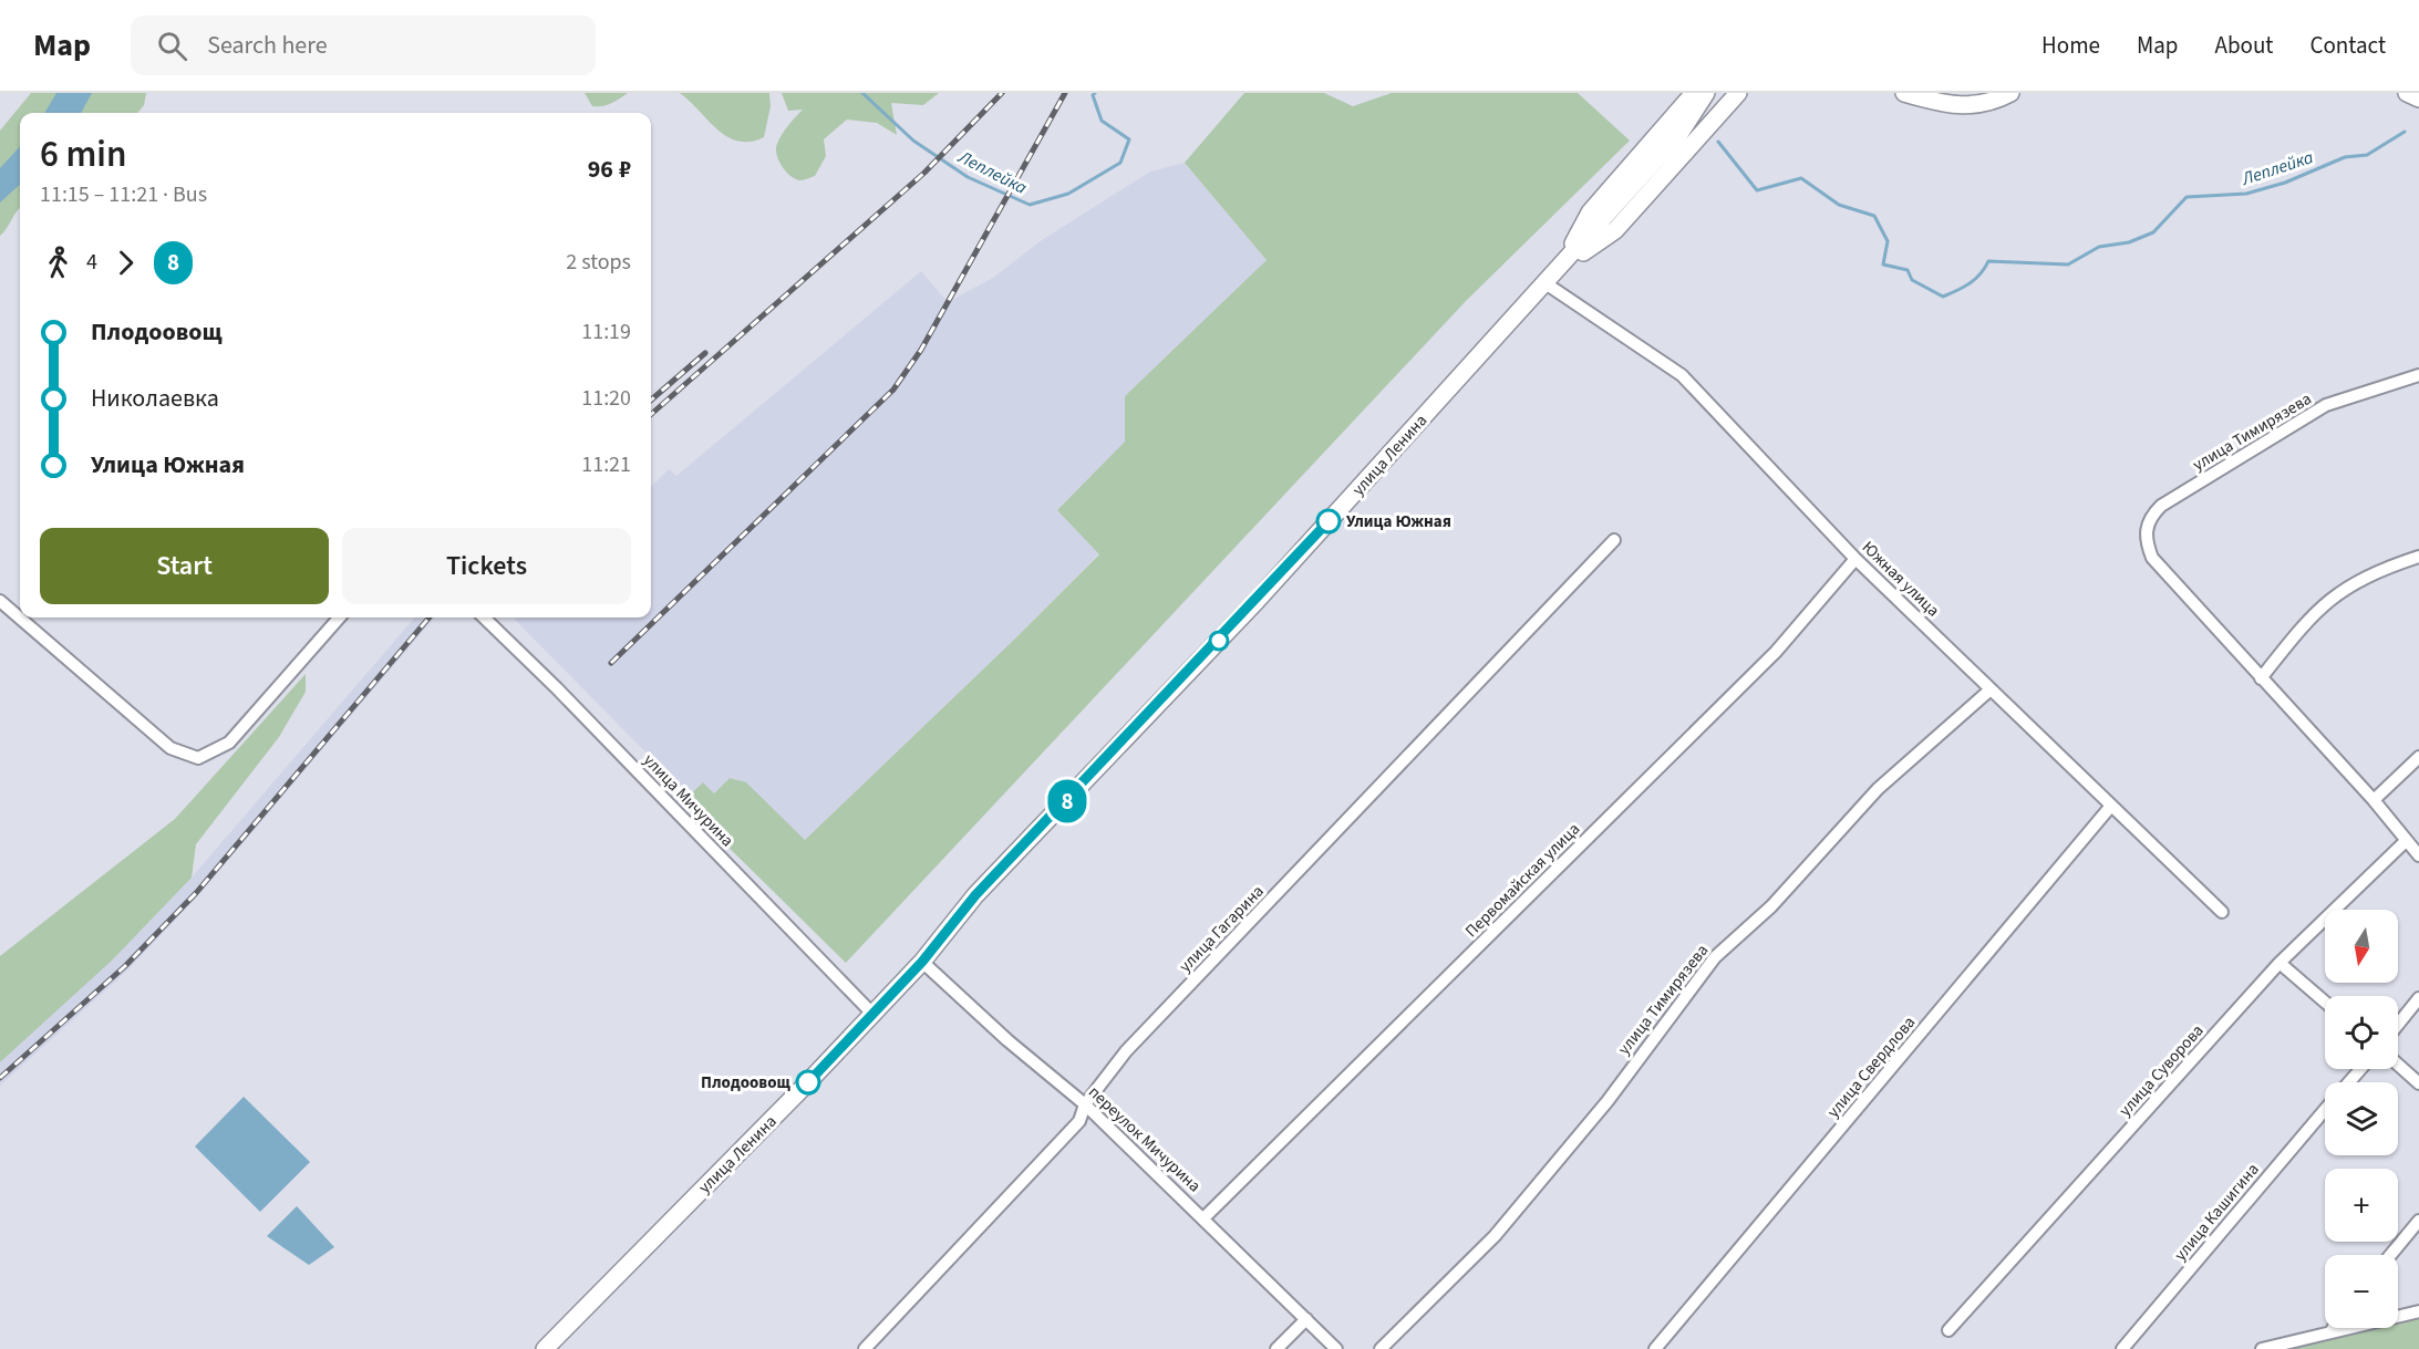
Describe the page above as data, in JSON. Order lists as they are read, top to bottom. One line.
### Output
{"streets":{"main road":["улица Ленина"],"street":["улица Тимирязева","Южная улица","улица Мичурина","Первомайская улица","улица Гагарина","улица Свердлова","улица Суворова","переулок Мичурина","улица Кашигина"]},"crossings":[["улица Тимирязева","Южная улица"],["улица Ленина","Южная улица"],["улица Ленина","улица Мичурина"],["улица Ленина","переулок Мичурина"],["Южная улица","Первомайская улица"],["Южная улица","улица Свердлова"],["Первомайская улица","переулок Мичурина"],["улица Гагарина","переулок Мичурина"]],"water":["Леплейка"],"places":["Улица Южная","Плодоовощ"],"lines":["bus line 8"],"north":"bottom","page":{"header":"Map","search":"Search here","nav":["Home","Map","About","Contact"],"on_map":"8","heading":["6 min","11:15 – 11:21 · Bus","96 ₽"],"legs":["4","8","2 stops"],"list":[{"name":"Плодоовощ","value":"11:19"},{"name":"Николаевка","value":"11:20"},{"name":"Улица Южная","value":"11:21"}],"buttons":["Start","Tickets"],"map_buttons":["+","−"]}}
